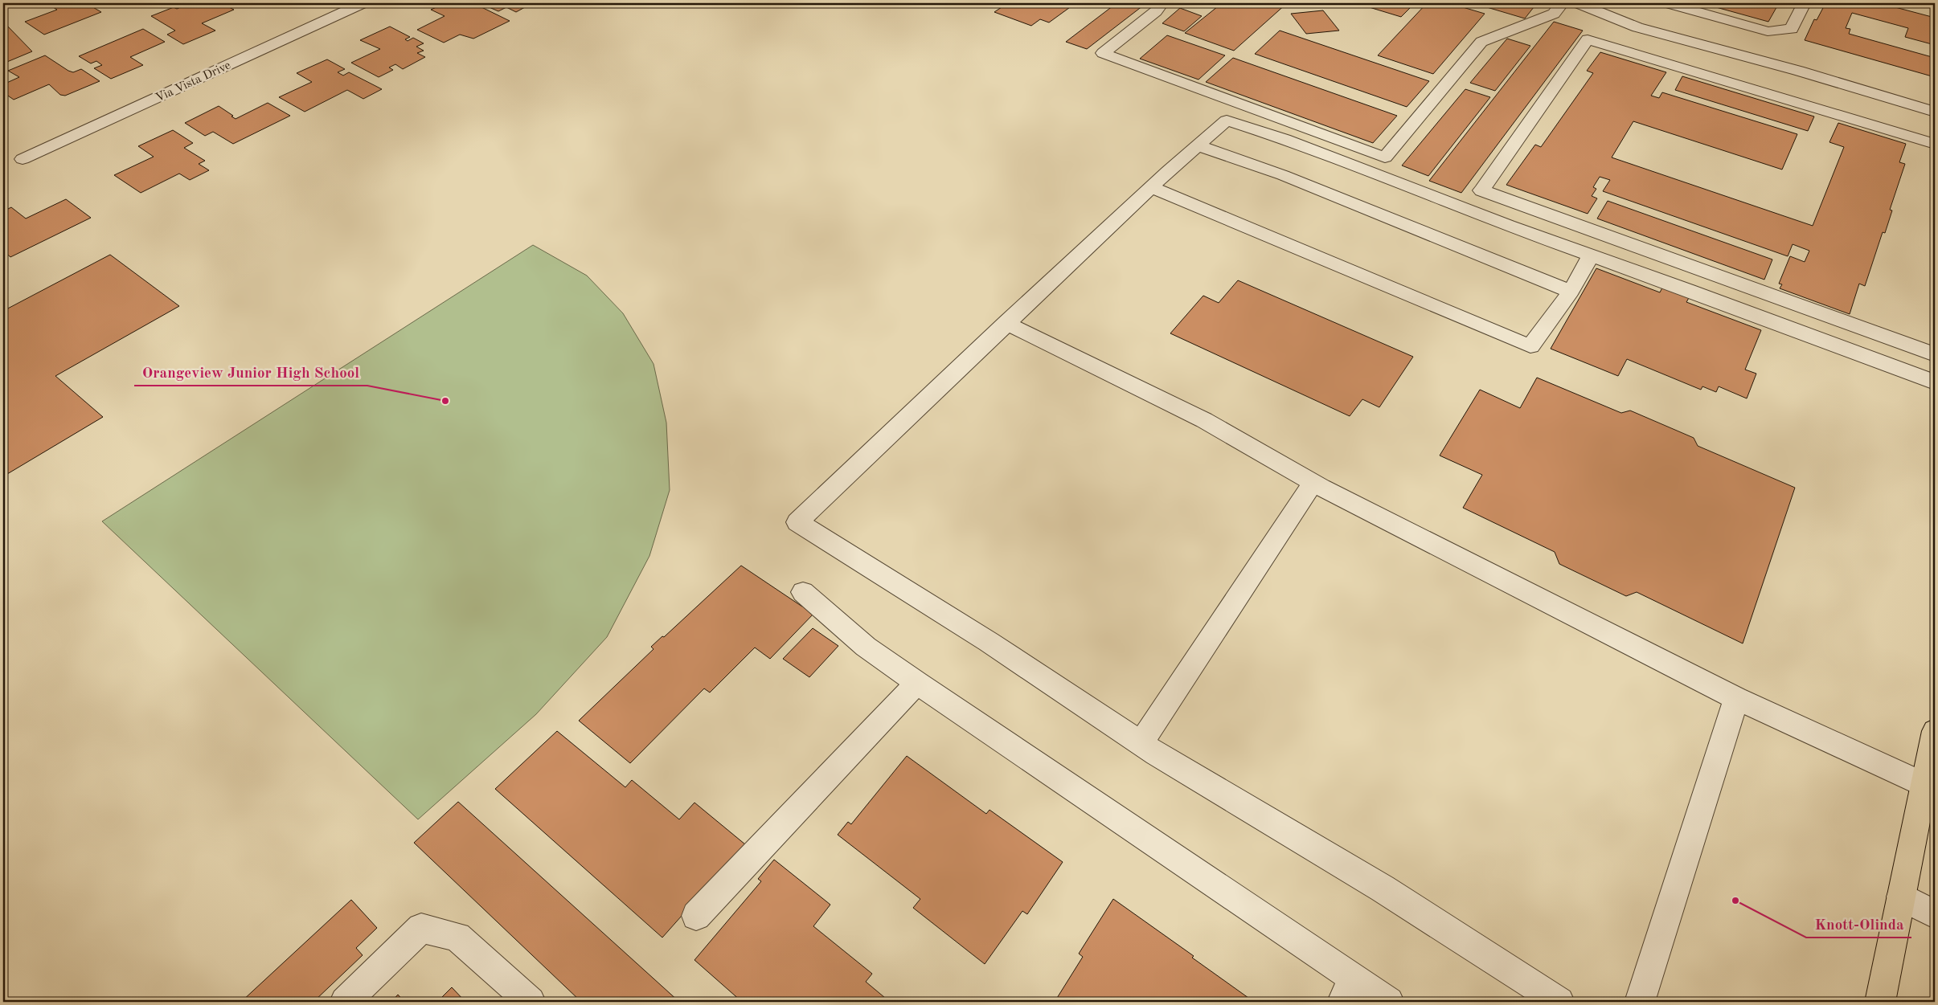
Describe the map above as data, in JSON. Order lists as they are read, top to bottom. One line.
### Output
{"streets":{"street":["Via Vista Drive"]},"places":["Orangeview Junior High School","Knott-Olinda"]}
